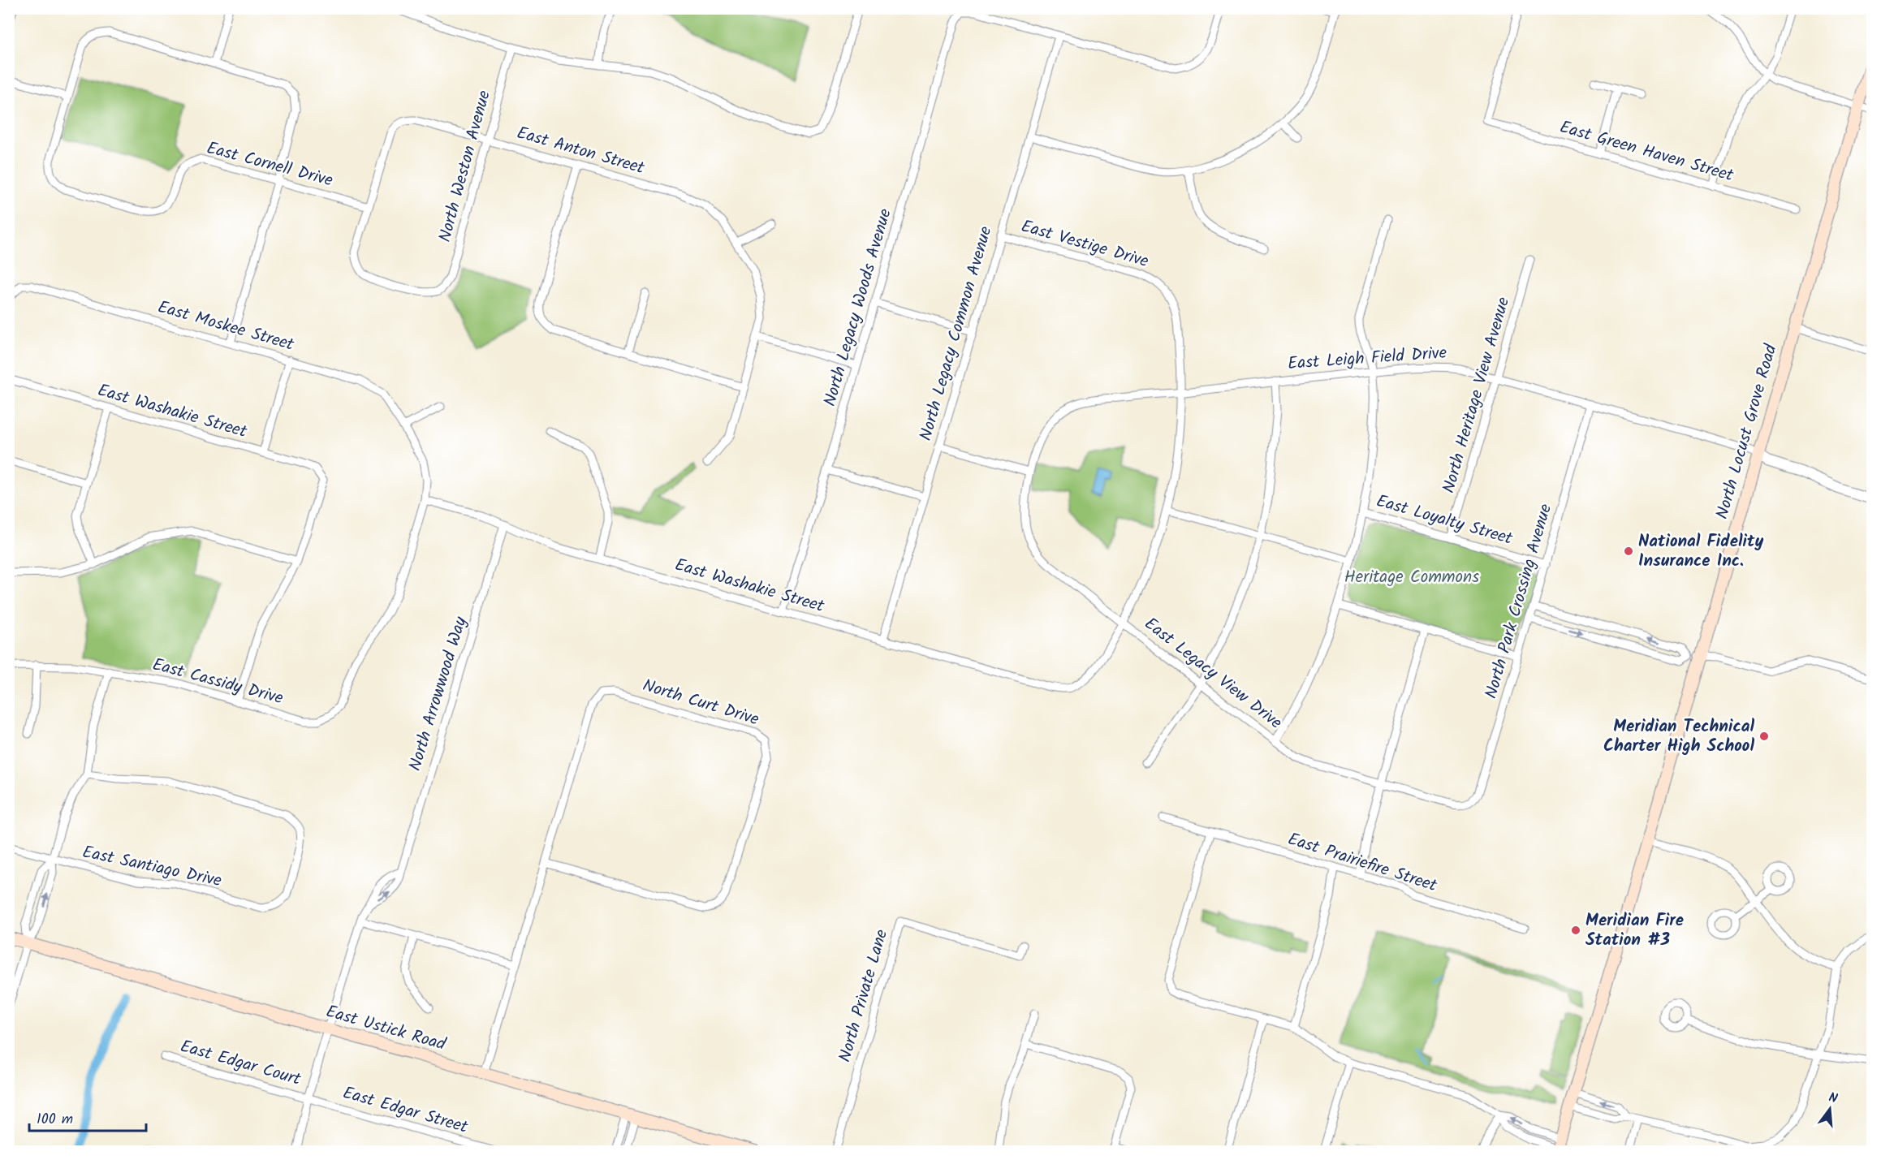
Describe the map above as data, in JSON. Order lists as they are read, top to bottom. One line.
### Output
{"streets":{"main road":["North Locust Grove Road","East Ustick Road"],"street":["East Anton Street","East Green Haven Street","East Cornell Drive","North Weston Avenue","East Vestige Drive","North Legacy Woods Avenue","East Moskee Street","North Legacy Common Avenue","East Leigh Field Drive","North Heritage View Avenue","East Washakie Street","East Loyalty Street","North Park Crossing Avenue","East Legacy View Drive","East Cassidy Drive","North Arrowwood Way","North Curt Drive","East Prairiefire Street","East Santiago Drive","North Private Lane","East Edgar Court","East Edgar Street"]},"crossings":[["East Anton Street","East Cornell Drive"],["East Anton Street","North Weston Avenue"],["East Cornell Drive","North Weston Avenue"],["East Vestige Drive","North Legacy Common Avenue"],["East Vestige Drive","East Leigh Field Drive"],["North Legacy Woods Avenue","North Legacy Common Avenue"],["North Legacy Woods Avenue","East Washakie Street"],["East Moskee Street","East Washakie Street"],["East Moskee Street","East Cassidy Drive"],["North Legacy Common Avenue","East Washakie Street"],["East Leigh Field Drive","North Heritage View Avenue"],["East Leigh Field Drive","North Locust Grove Road"],["East Leigh Field Drive","North Park Crossing Avenue"],["East Leigh Field Drive","East Legacy View Drive"],["North Heritage View Avenue","East Loyalty Street"],["East Washakie Street","East Legacy View Drive"],["East Washakie Street","North Arrowwood Way"],["East Loyalty Street","North Park Crossing Avenue"],["North Park Crossing Avenue","East Legacy View Drive"],["North Curt Drive","East Ustick Road"],["East Edgar Court","East Edgar Street"]],"parks":["Heritage Commons"],"places":["National Fidelity Insurance Inc.","Meridian Technical Charter High School","Meridian Fire Station #3"],"scale_bar":"100 m","north":"top"}
